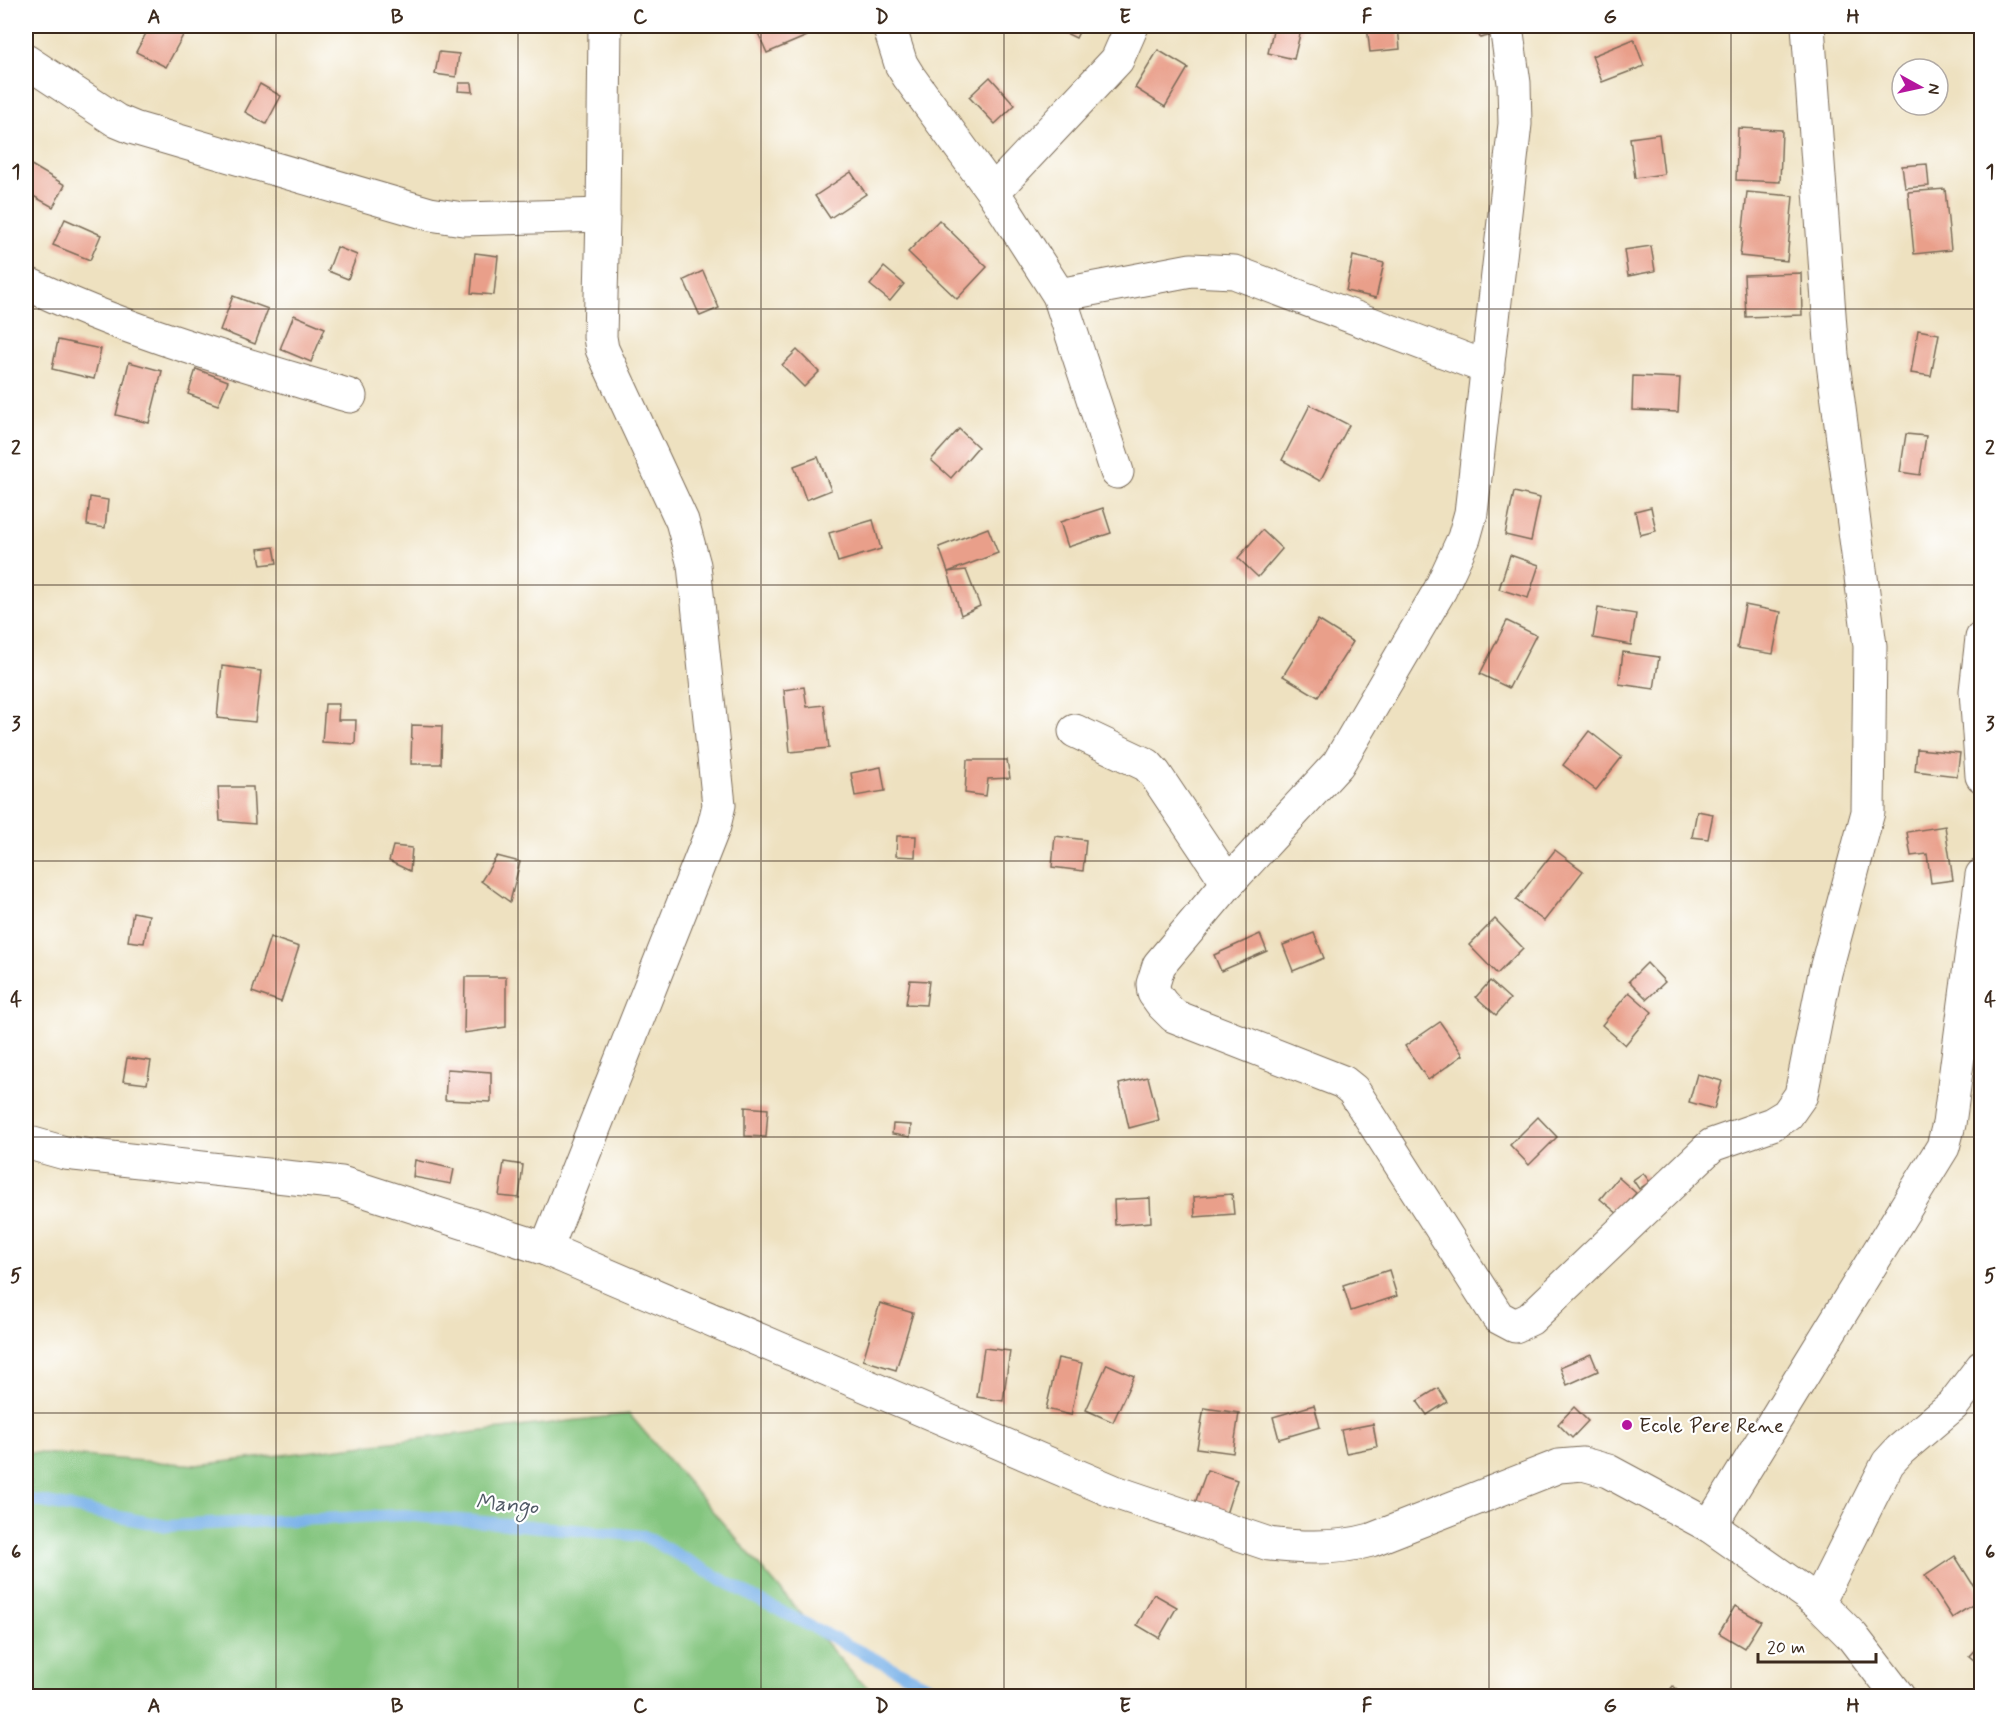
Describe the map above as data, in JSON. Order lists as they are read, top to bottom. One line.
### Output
{"water":["Mango"],"places":["Ecole Pere Rene"],"scale_bar":"20 m","north":"right","grid":{"columns":["A","B","C","D","E","F","G","H"],"rows":["1","2","3","4","5","6"]}}
